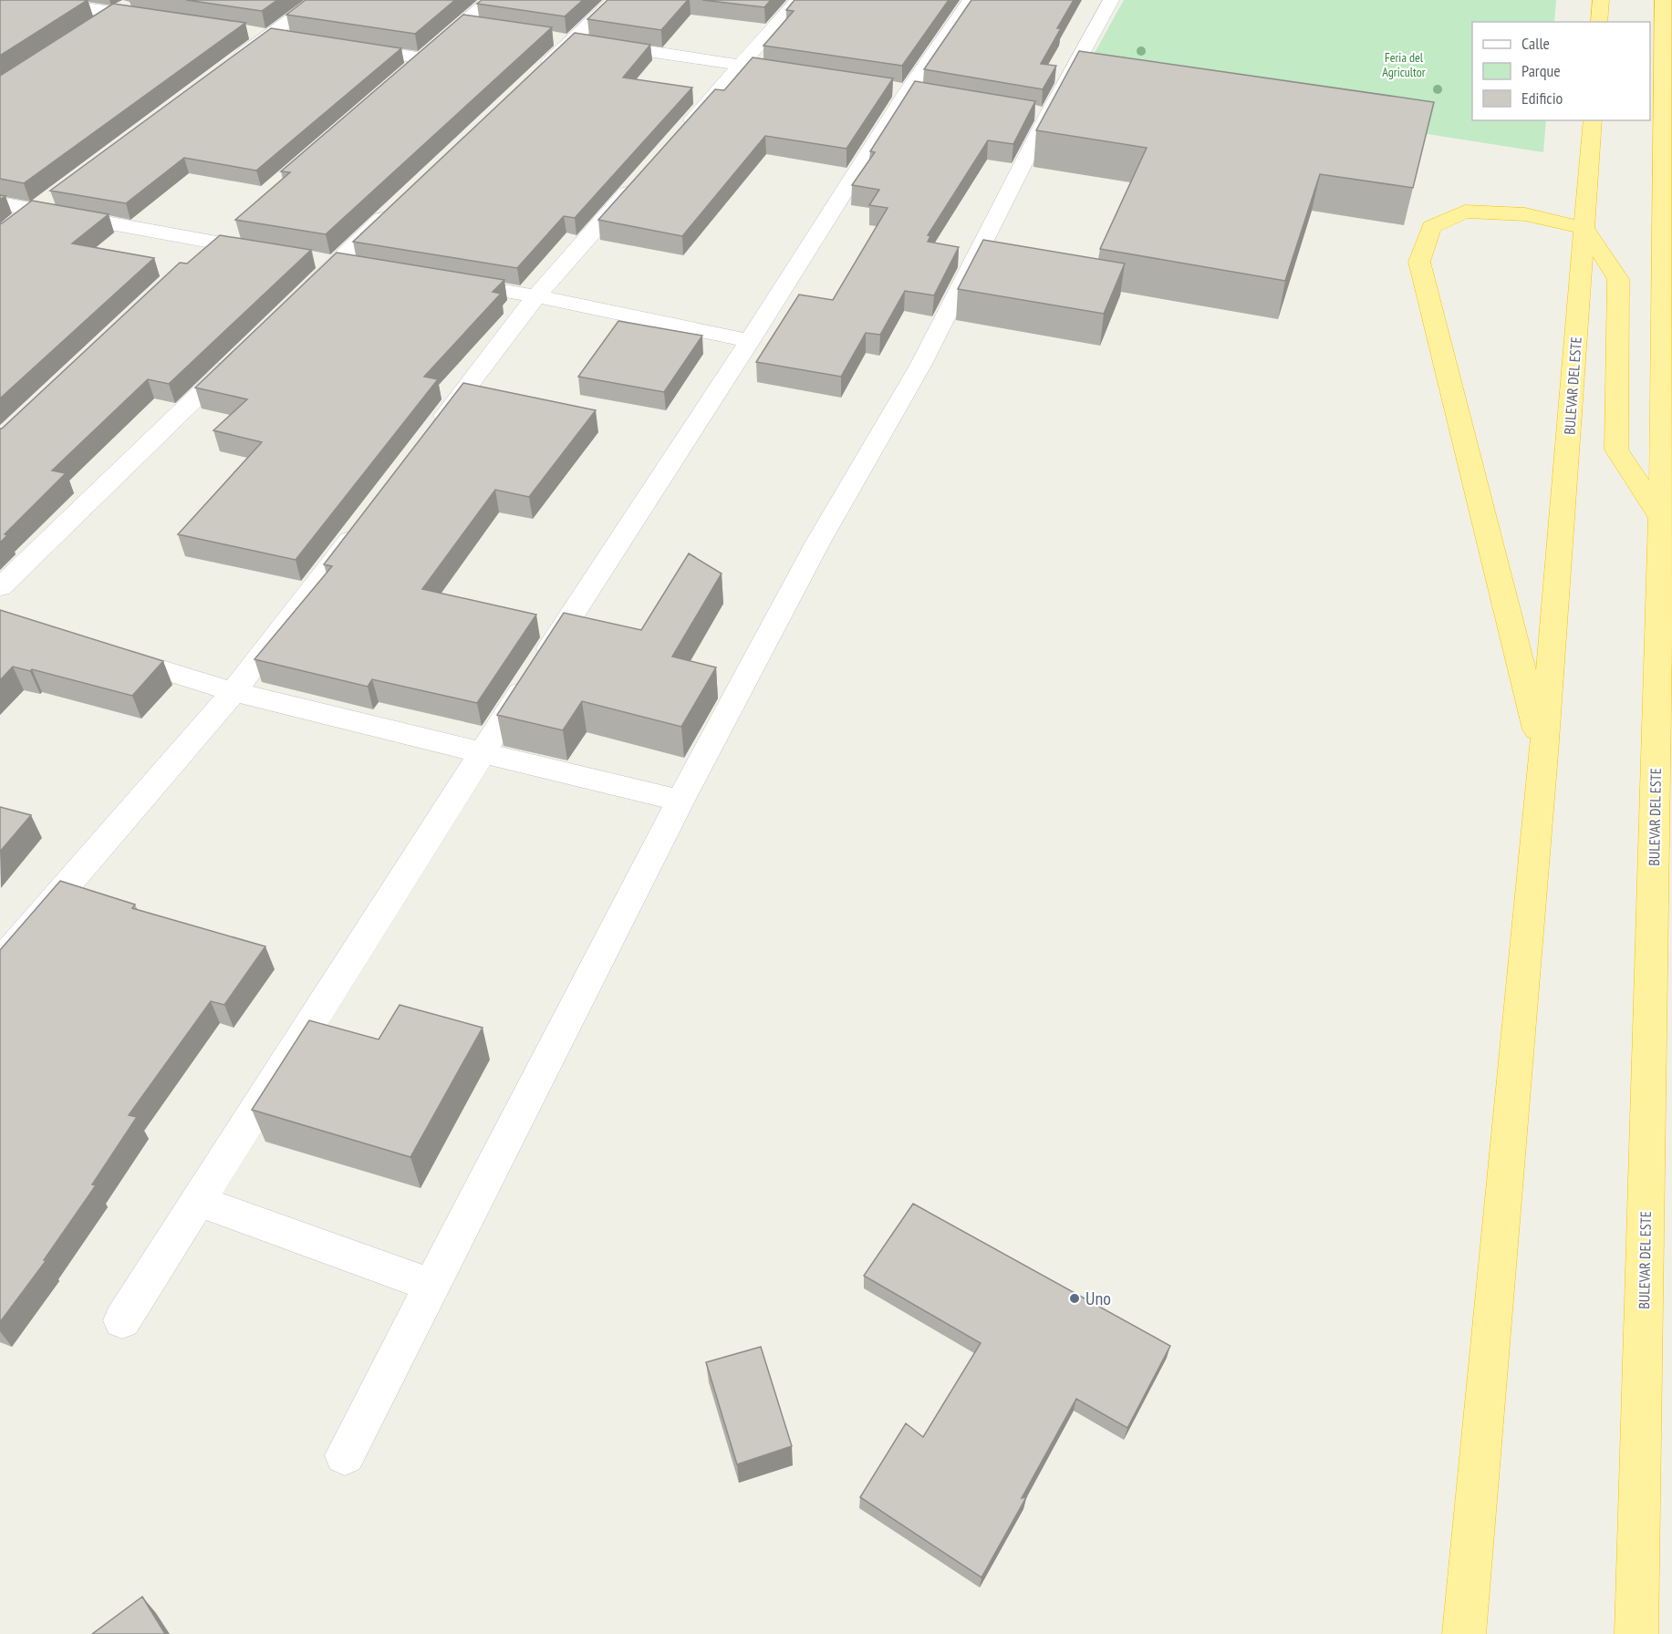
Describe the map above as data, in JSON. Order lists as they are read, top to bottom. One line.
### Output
{"streets":{"highway":["BULEVAR DEL ESTE"]},"parks":["Feria del Agricultor"],"places":["Uno"],"legend":["Calle","Parque","Edificio"]}
